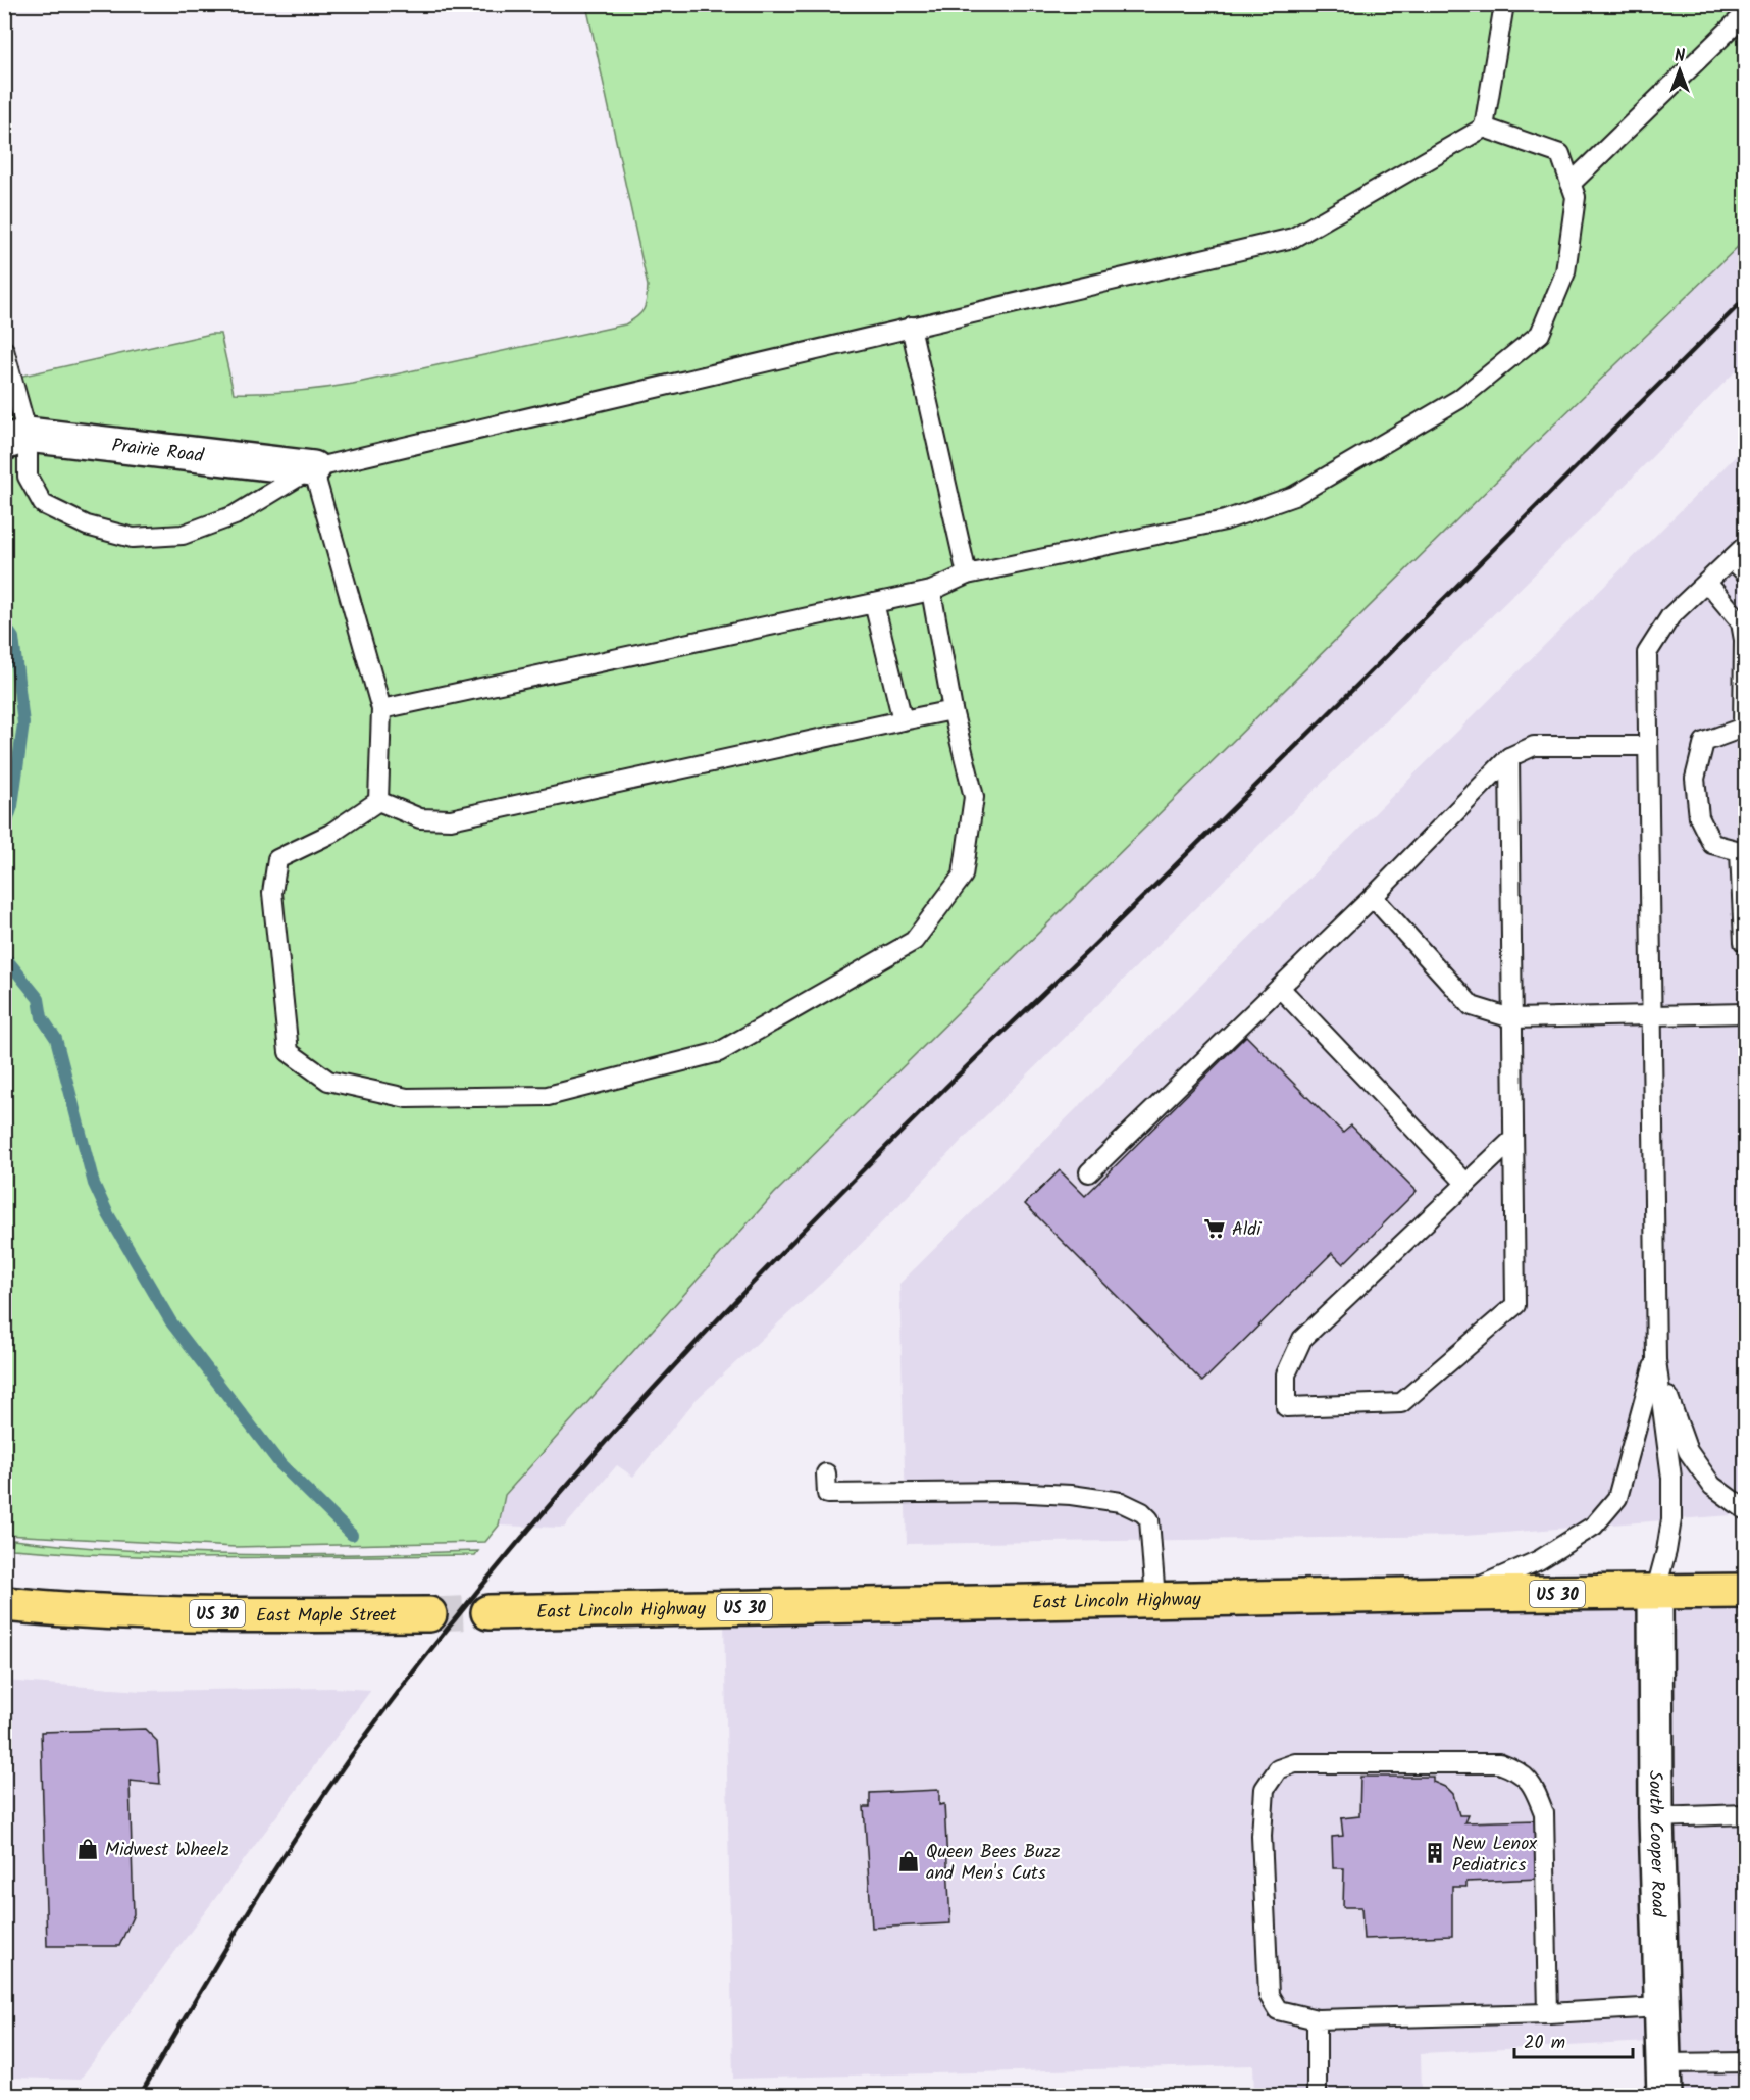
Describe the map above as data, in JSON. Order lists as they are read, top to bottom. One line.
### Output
{"streets":{"main road":["US 30","East Lincoln Highway","East Maple Street"],"street":["Prairie Road","South Cooper Road"]},"crossings":[["East Lincoln Highway","South Cooper Road"]],"places":{"supermarket":["Aldi"],"shop":["Midwest Wheelz","Queen Bees Buzz and Men's Cuts"],"building":["New Lenox Pediatrics"]},"scale_bar":"20 m","north":"top"}
